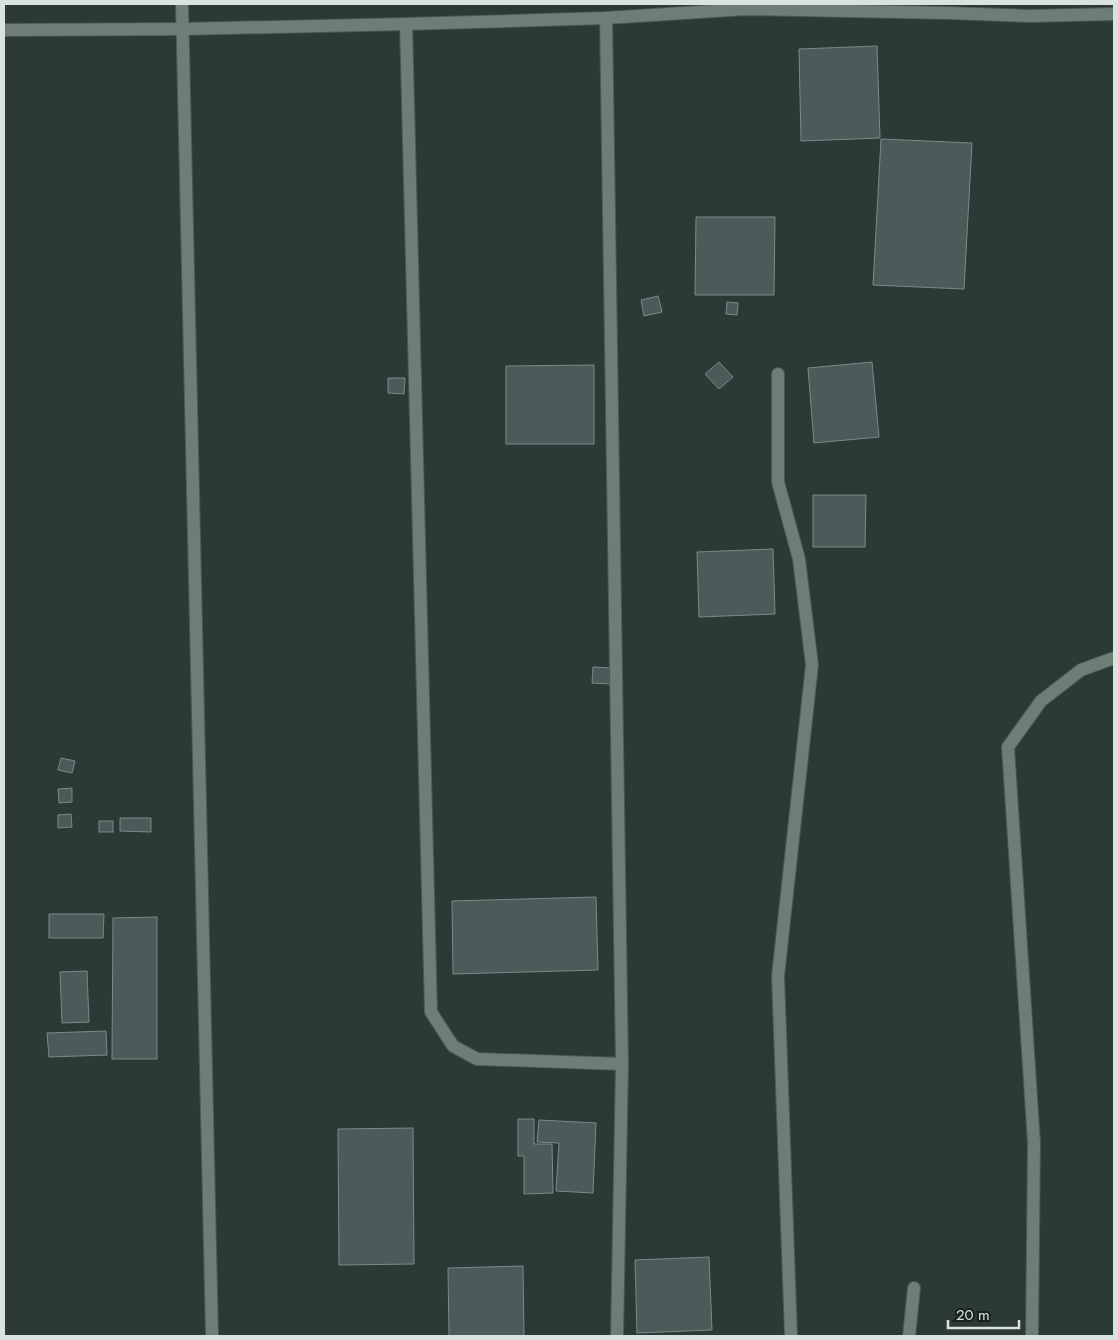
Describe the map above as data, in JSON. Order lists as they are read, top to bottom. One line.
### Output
{"scale_bar":"20 m"}
